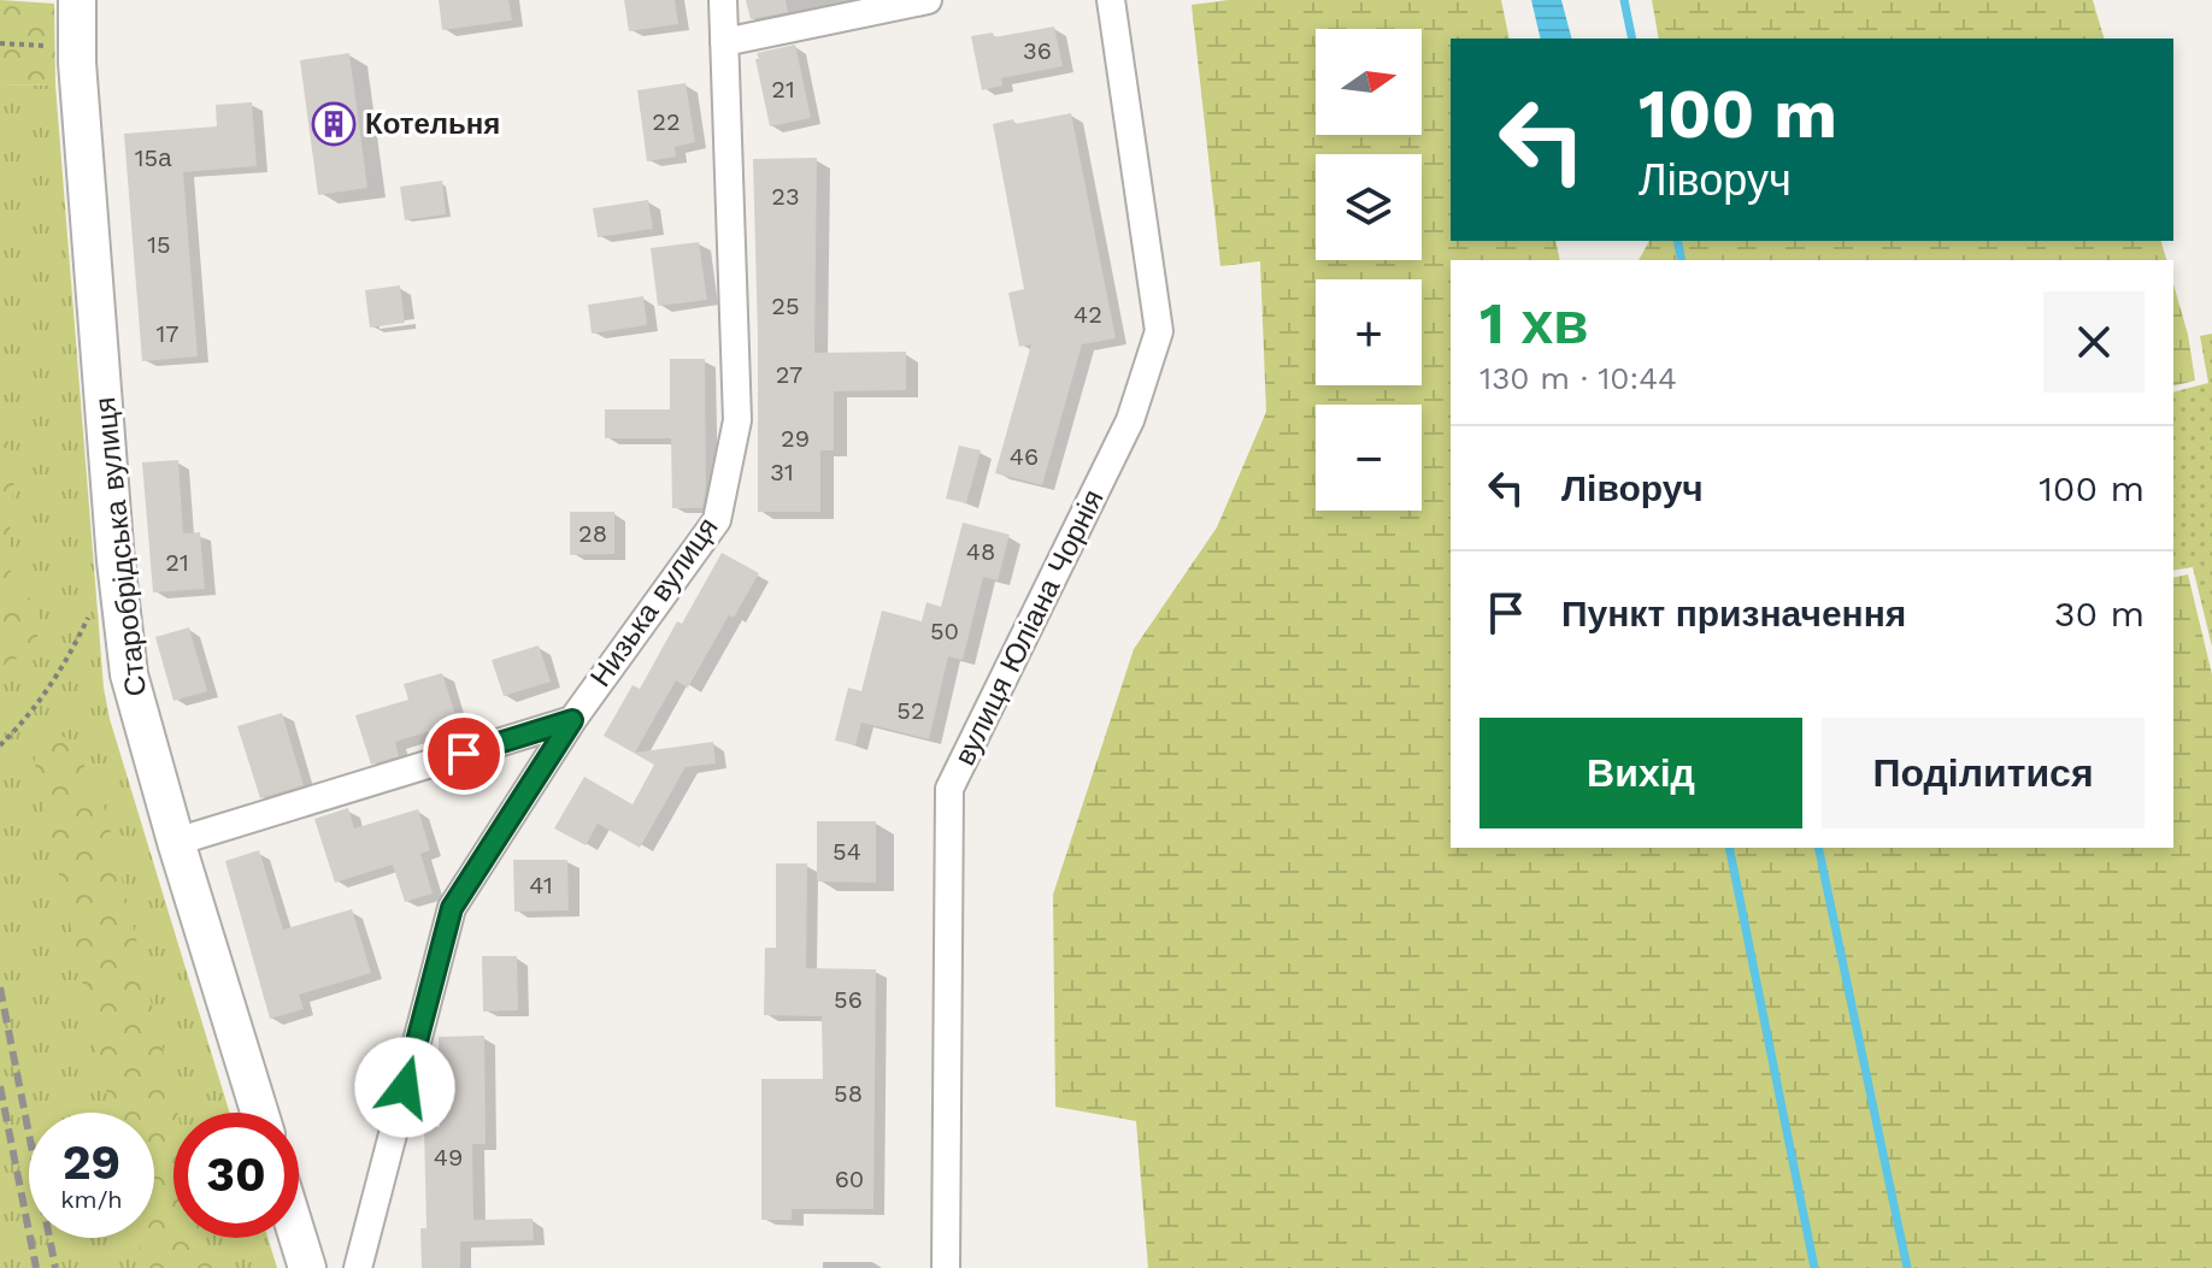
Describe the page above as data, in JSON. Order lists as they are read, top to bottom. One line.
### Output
{"streets":{"street":["Старобрідська вулиця","Низька вулиця","вулиця Юліана Чорнія"]},"places":{"building":["Котельня"]},"house_numbers":["36","21","22","15а","23","15","25","42","17","27","29","46","31","28","48","21","50","52","54","41","56","58","49","60"],"north":"right","page":{"map_buttons":["+","−"],"turn":["100 m","Ліворуч"],"heading":["1 хв","130 m · 10:44"],"list":[{"name":"Ліворуч","value":"100 m"},{"name":"Пункт призначення","value":"30 m"}],"buttons":["Вихід","Поділитися"],"speed":"29 km/h","limit":"30"}}
